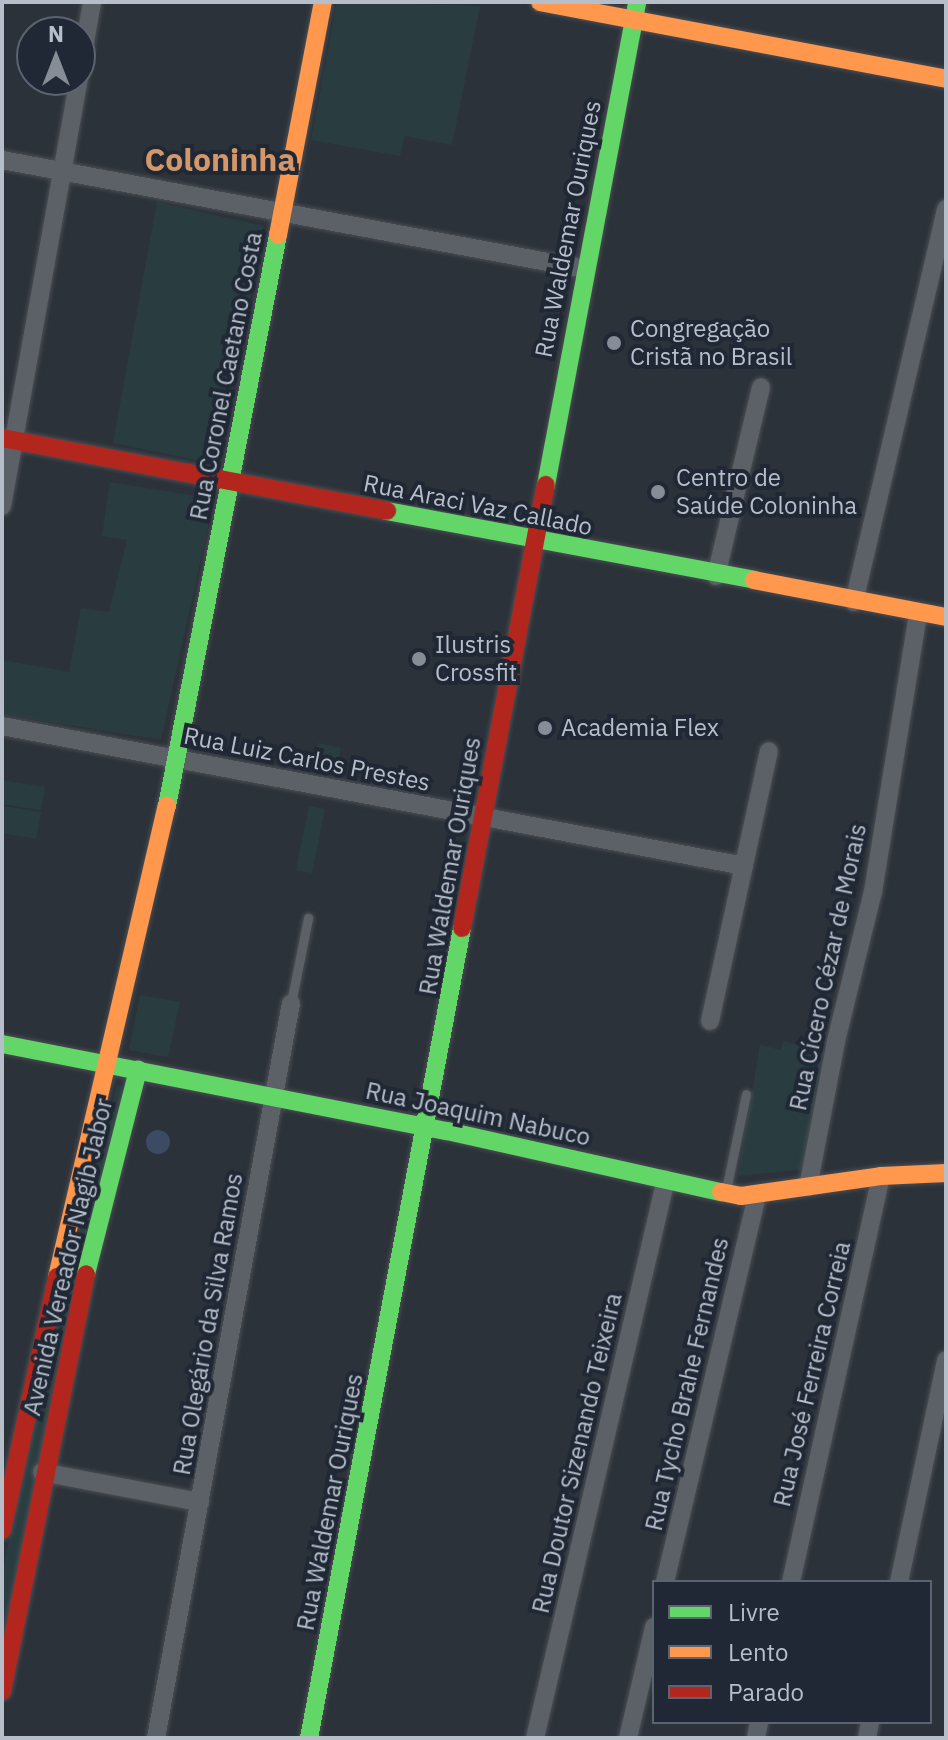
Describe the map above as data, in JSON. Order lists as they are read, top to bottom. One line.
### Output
{"streets":{"street":["Rua Waldemar Ouriques","Rua Coronel Caetano Costa","Rua Araci Vaz Callado","Rua Luiz Carlos Prestes","Rua Cícero Cézar de Morais","Rua Joaquim Nabuco","Avenida Vereador Nagib Jabor","Rua Olegário da Silva Ramos","Rua José Ferreira Correia","Rua Tycho Brahe Fernandes","Rua Doutor Sizenando Teixeira"]},"crossings":[["Rua Waldemar Ouriques","Rua Araci Vaz Callado"],["Rua Waldemar Ouriques","Rua Luiz Carlos Prestes"],["Rua Waldemar Ouriques","Rua Joaquim Nabuco"],["Rua Coronel Caetano Costa","Rua Araci Vaz Callado"],["Rua Coronel Caetano Costa","Rua Luiz Carlos Prestes"],["Rua Coronel Caetano Costa","Rua Joaquim Nabuco"],["Rua Coronel Caetano Costa","Avenida Vereador Nagib Jabor"],["Rua Araci Vaz Callado","Rua Cícero Cézar de Morais"],["Rua Cícero Cézar de Morais","Rua Joaquim Nabuco"],["Rua Joaquim Nabuco","Avenida Vereador Nagib Jabor"],["Rua Joaquim Nabuco","Rua Olegário da Silva Ramos"],["Rua Joaquim Nabuco","Rua José Ferreira Correia"],["Rua Joaquim Nabuco","Rua Tycho Brahe Fernandes"],["Rua Joaquim Nabuco","Rua Doutor Sizenando Teixeira"]],"districts":["Coloninha"],"places":["Congregação Cristã no Brasil","Centro de Saúde Coloninha","Ilustris Crossfit","Academia Flex"],"legend":["Livre","Lento","Parado"],"north":"top"}
